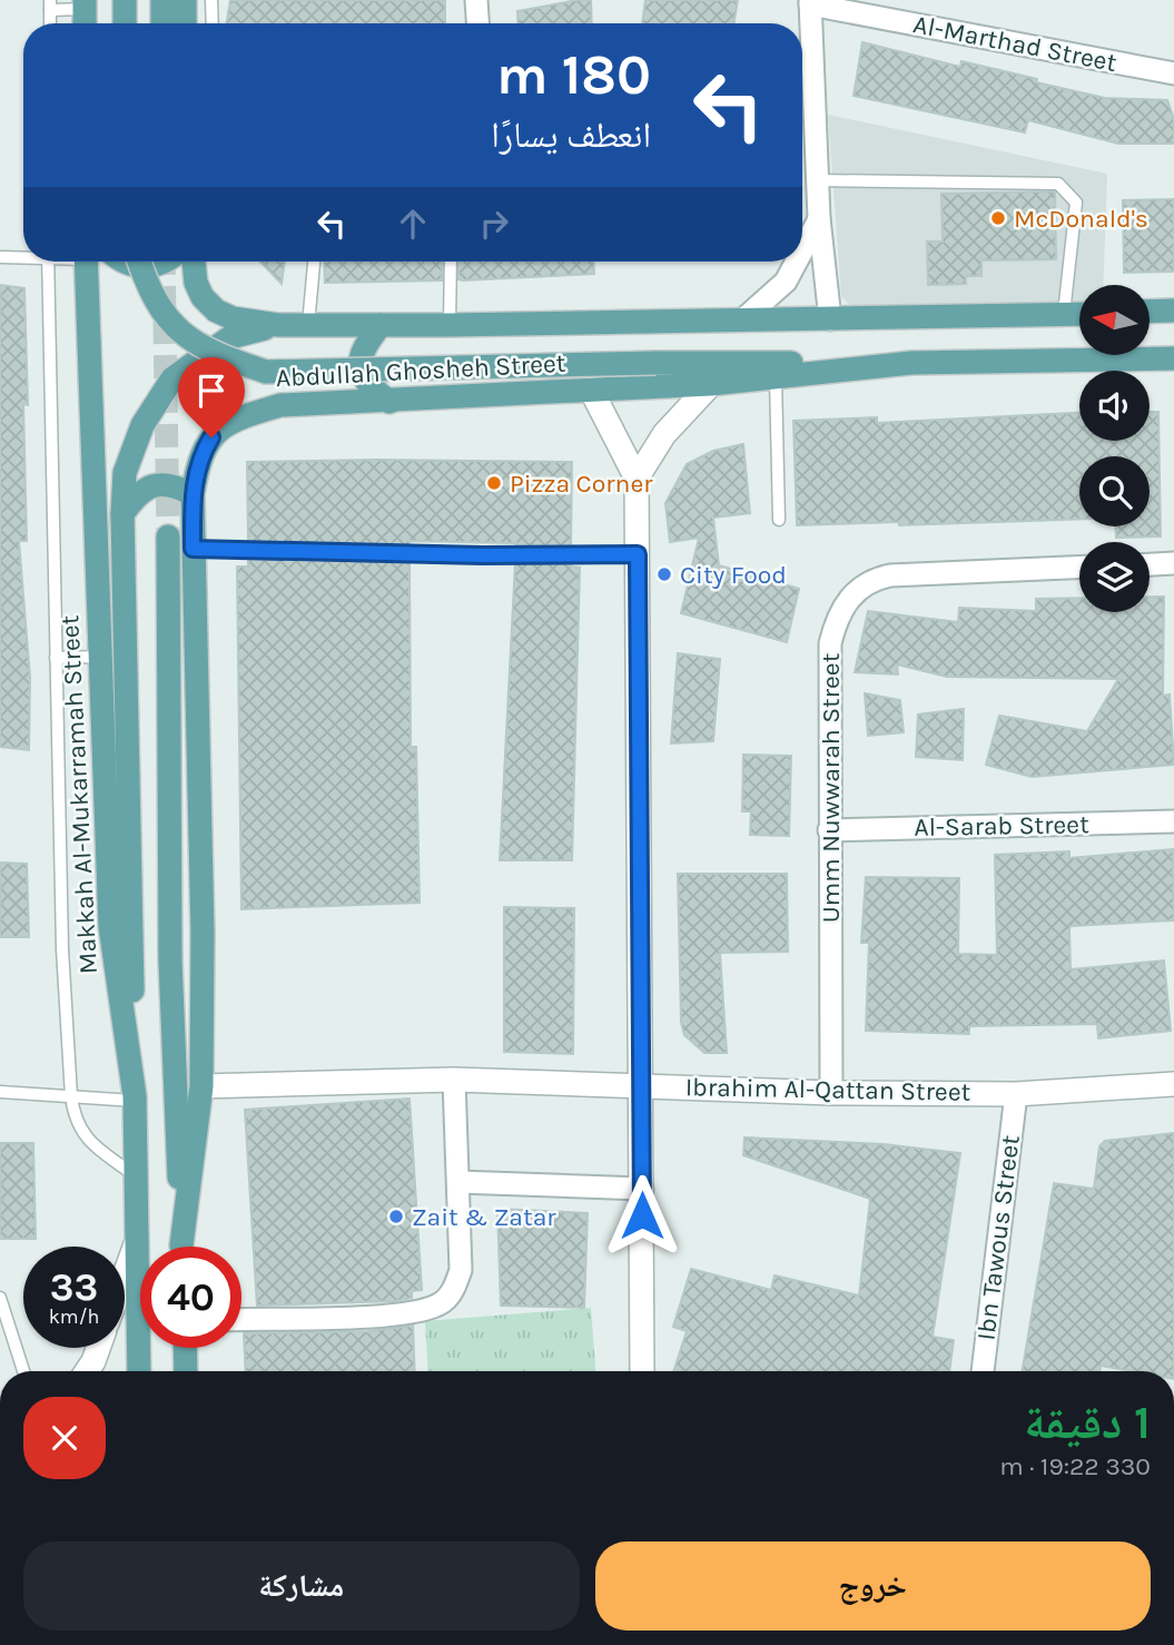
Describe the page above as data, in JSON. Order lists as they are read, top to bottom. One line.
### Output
{"streets":{"main road":["Abdullah Ghosheh Street","Makkah Al-Mukarramah Street"],"street":["Al-Marthad Street","Umm Nuwwarah Street","Al-Sarab Street","Ibrahim Al-Qattan Street","Ibn Tawous Street"]},"crossings":[["Abdullah Ghosheh Street","Ibrahim Al-Qattan Street"],["Umm Nuwwarah Street","Al-Sarab Street"],["Umm Nuwwarah Street","Ibrahim Al-Qattan Street"],["Ibrahim Al-Qattan Street","Ibn Tawous Street"]],"places":["McDonald's","Pizza Corner","City Food","Zait & Zatar"],"north":"left","page":{"turn":["180 m","انعطف يسارًا"],"speed":"33 km/h","limit":"40","heading":["1 دقيقة","330 m · 19:22"],"buttons":["خروج","مشاركة"]}}
